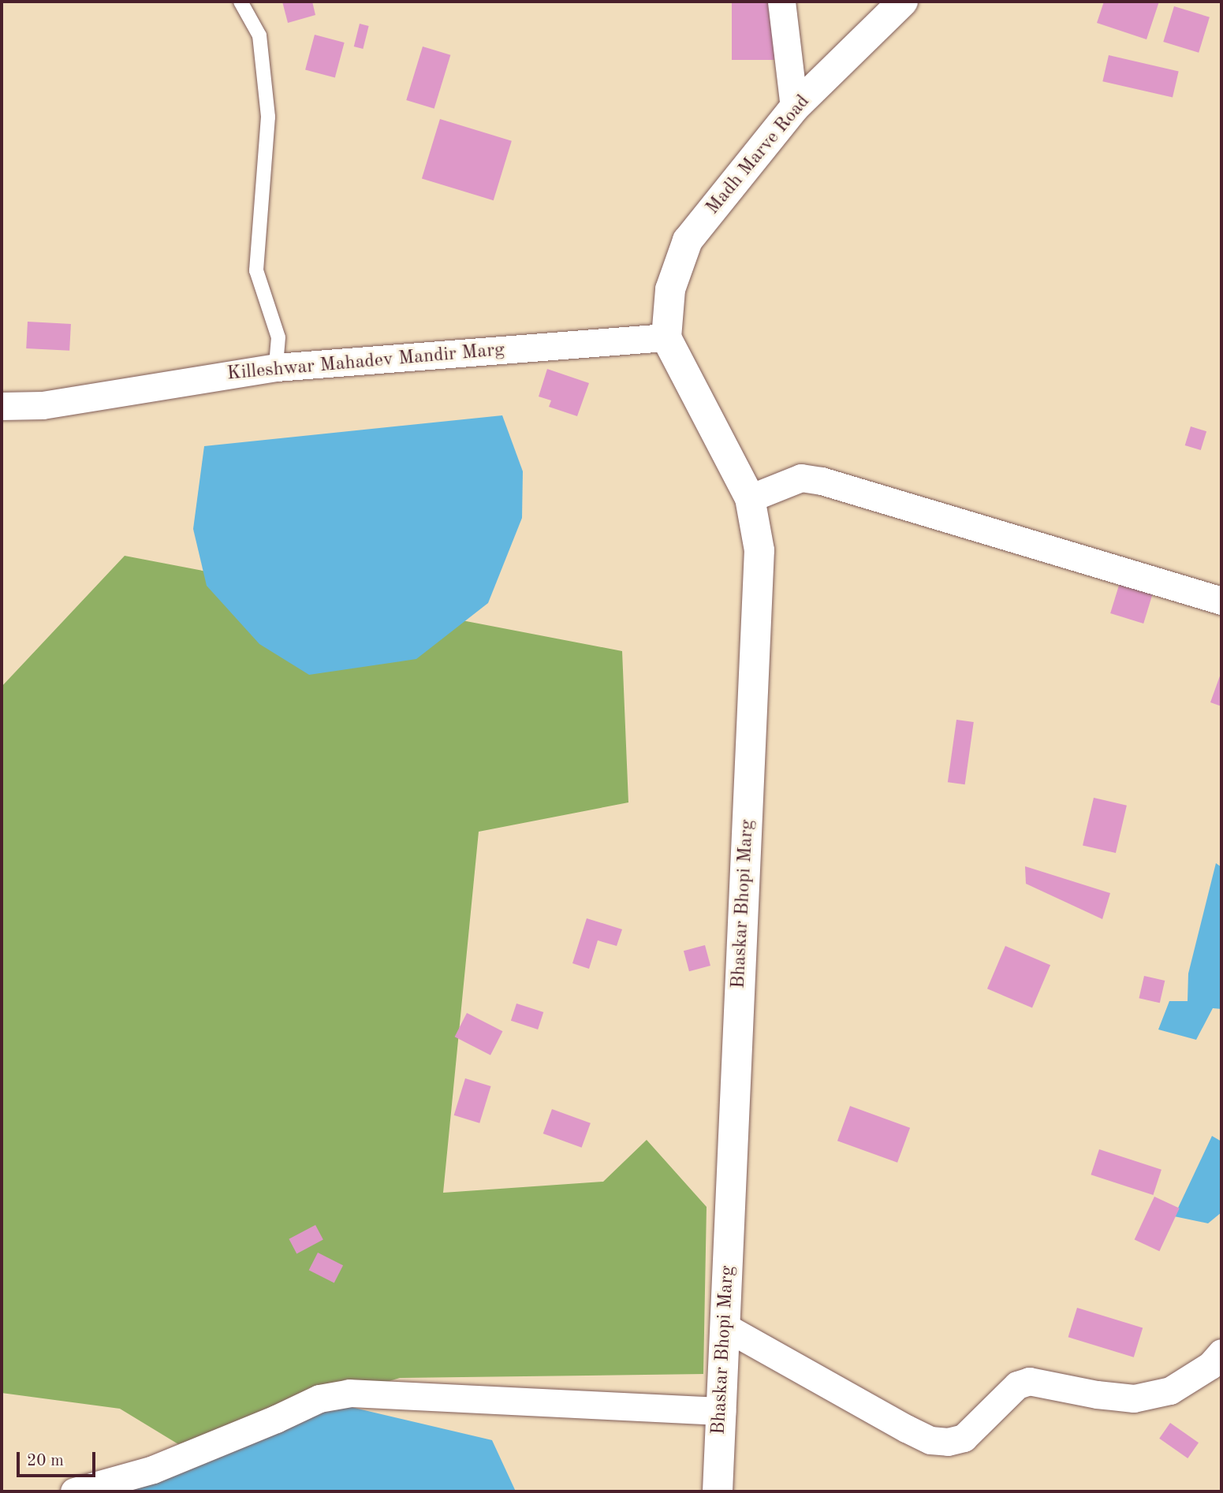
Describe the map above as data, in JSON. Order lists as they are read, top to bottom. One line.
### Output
{"streets":{"street":["Madh Marve Road","Killeshwar Mahadev Mandir Marg","Bhaskar Bhopi Marg"]},"crossings":[["Madh Marve Road","Killeshwar Mahadev Mandir Marg"],["Madh Marve Road","Bhaskar Bhopi Marg"],["Killeshwar Mahadev Mandir Marg","Bhaskar Bhopi Marg"]],"scale_bar":"20 m"}
